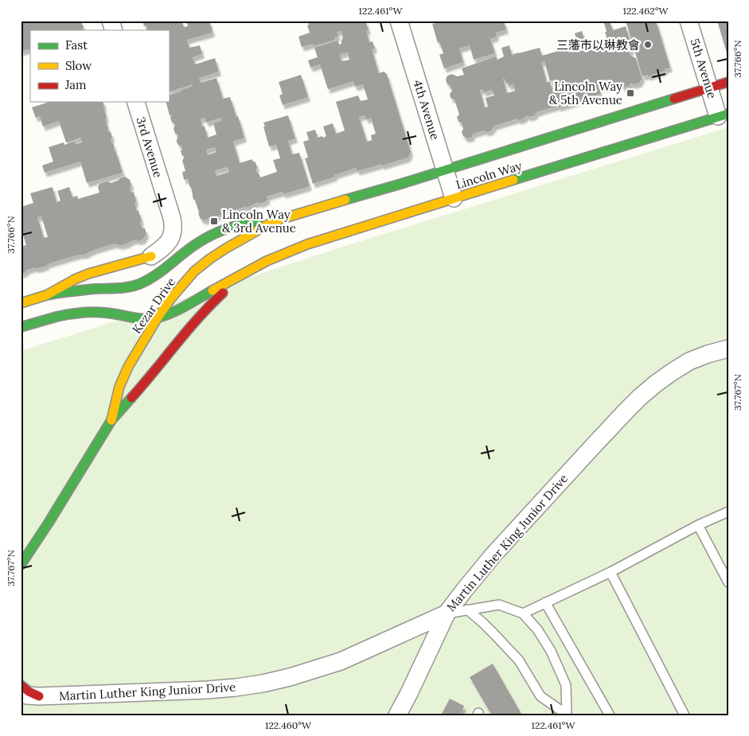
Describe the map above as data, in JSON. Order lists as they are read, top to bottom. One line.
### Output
{"streets":{"main road":["Lincoln Way","Kezar Drive"],"street":["5th Avenue","4th Avenue","3rd Avenue","Martin Luther King Junior Drive"]},"crossings":[["5th Avenue","Lincoln Way"],["4th Avenue","Lincoln Way"],["Lincoln Way","Kezar Drive"]],"places":{"other":["三藩市以琳教會"],"transit":["Lincoln Way & 5th Avenue","Lincoln Way & 3rd Avenue"]},"legend":["Fast","Slow","Jam"],"coordinates":["122.461°W","122.462°W","37.766°N","37.767°N","122.460°W"]}
